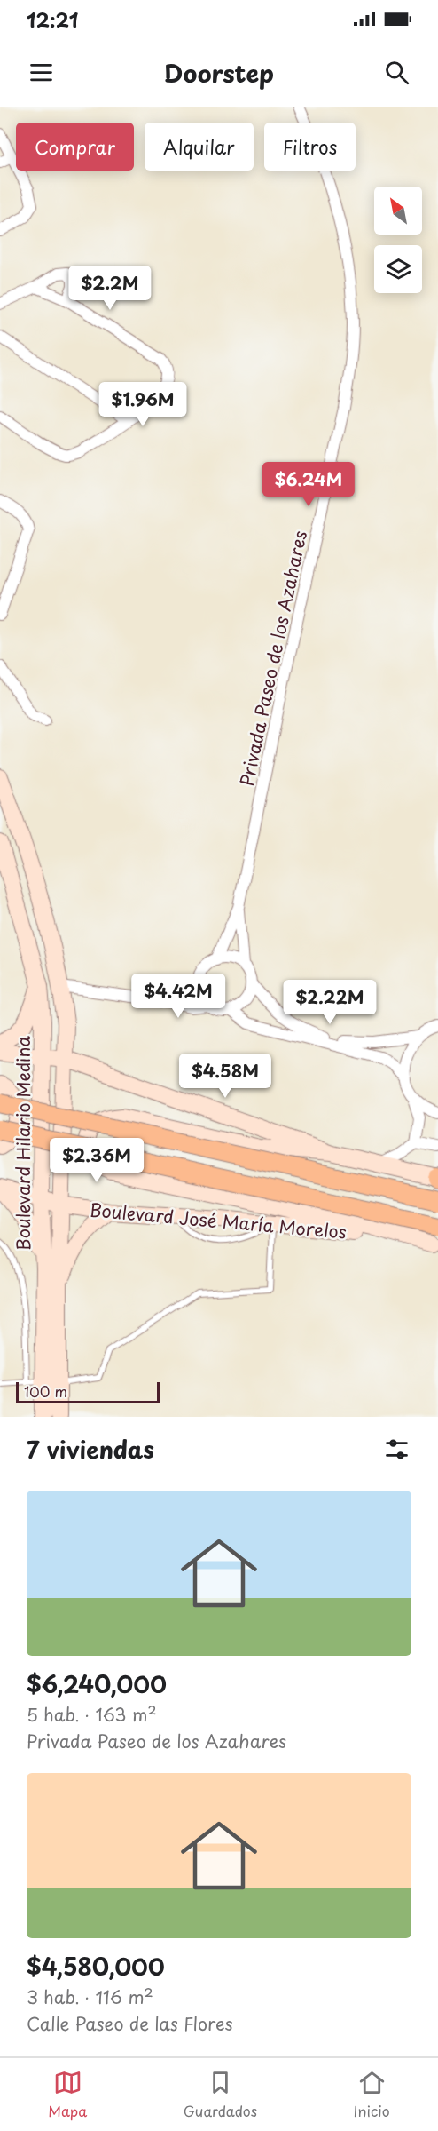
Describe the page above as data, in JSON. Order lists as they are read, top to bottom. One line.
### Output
{"streets":{"main road":["Boulevard José María Morelos"],"street":["Privada Paseo de los Azahares","Boulevard Hilario Medina"]},"crossings":[["Boulevard Hilario Medina","Boulevard José María Morelos"]],"scale_bar":"100 m","north":"top left","page":{"status":"12:21","header":"Doorstep","chip":["Comprar","Alquilar","Filtros"],"price":["$2.2M","$1.96M","$6.24M","$4.42M","$2.22M","$4.58M","$2.36M"],"scale":"100 m","heading":"7 viviendas","list":[{"name":"$6,240,000","note":"5 hab. · 163 m² · Privada Paseo de los Azahares"},{"name":"$4,580,000","note":"3 hab. · 116 m² · Calle Paseo de las Flores"}],"tabs":["Mapa","Guardados","Inicio"]}}
